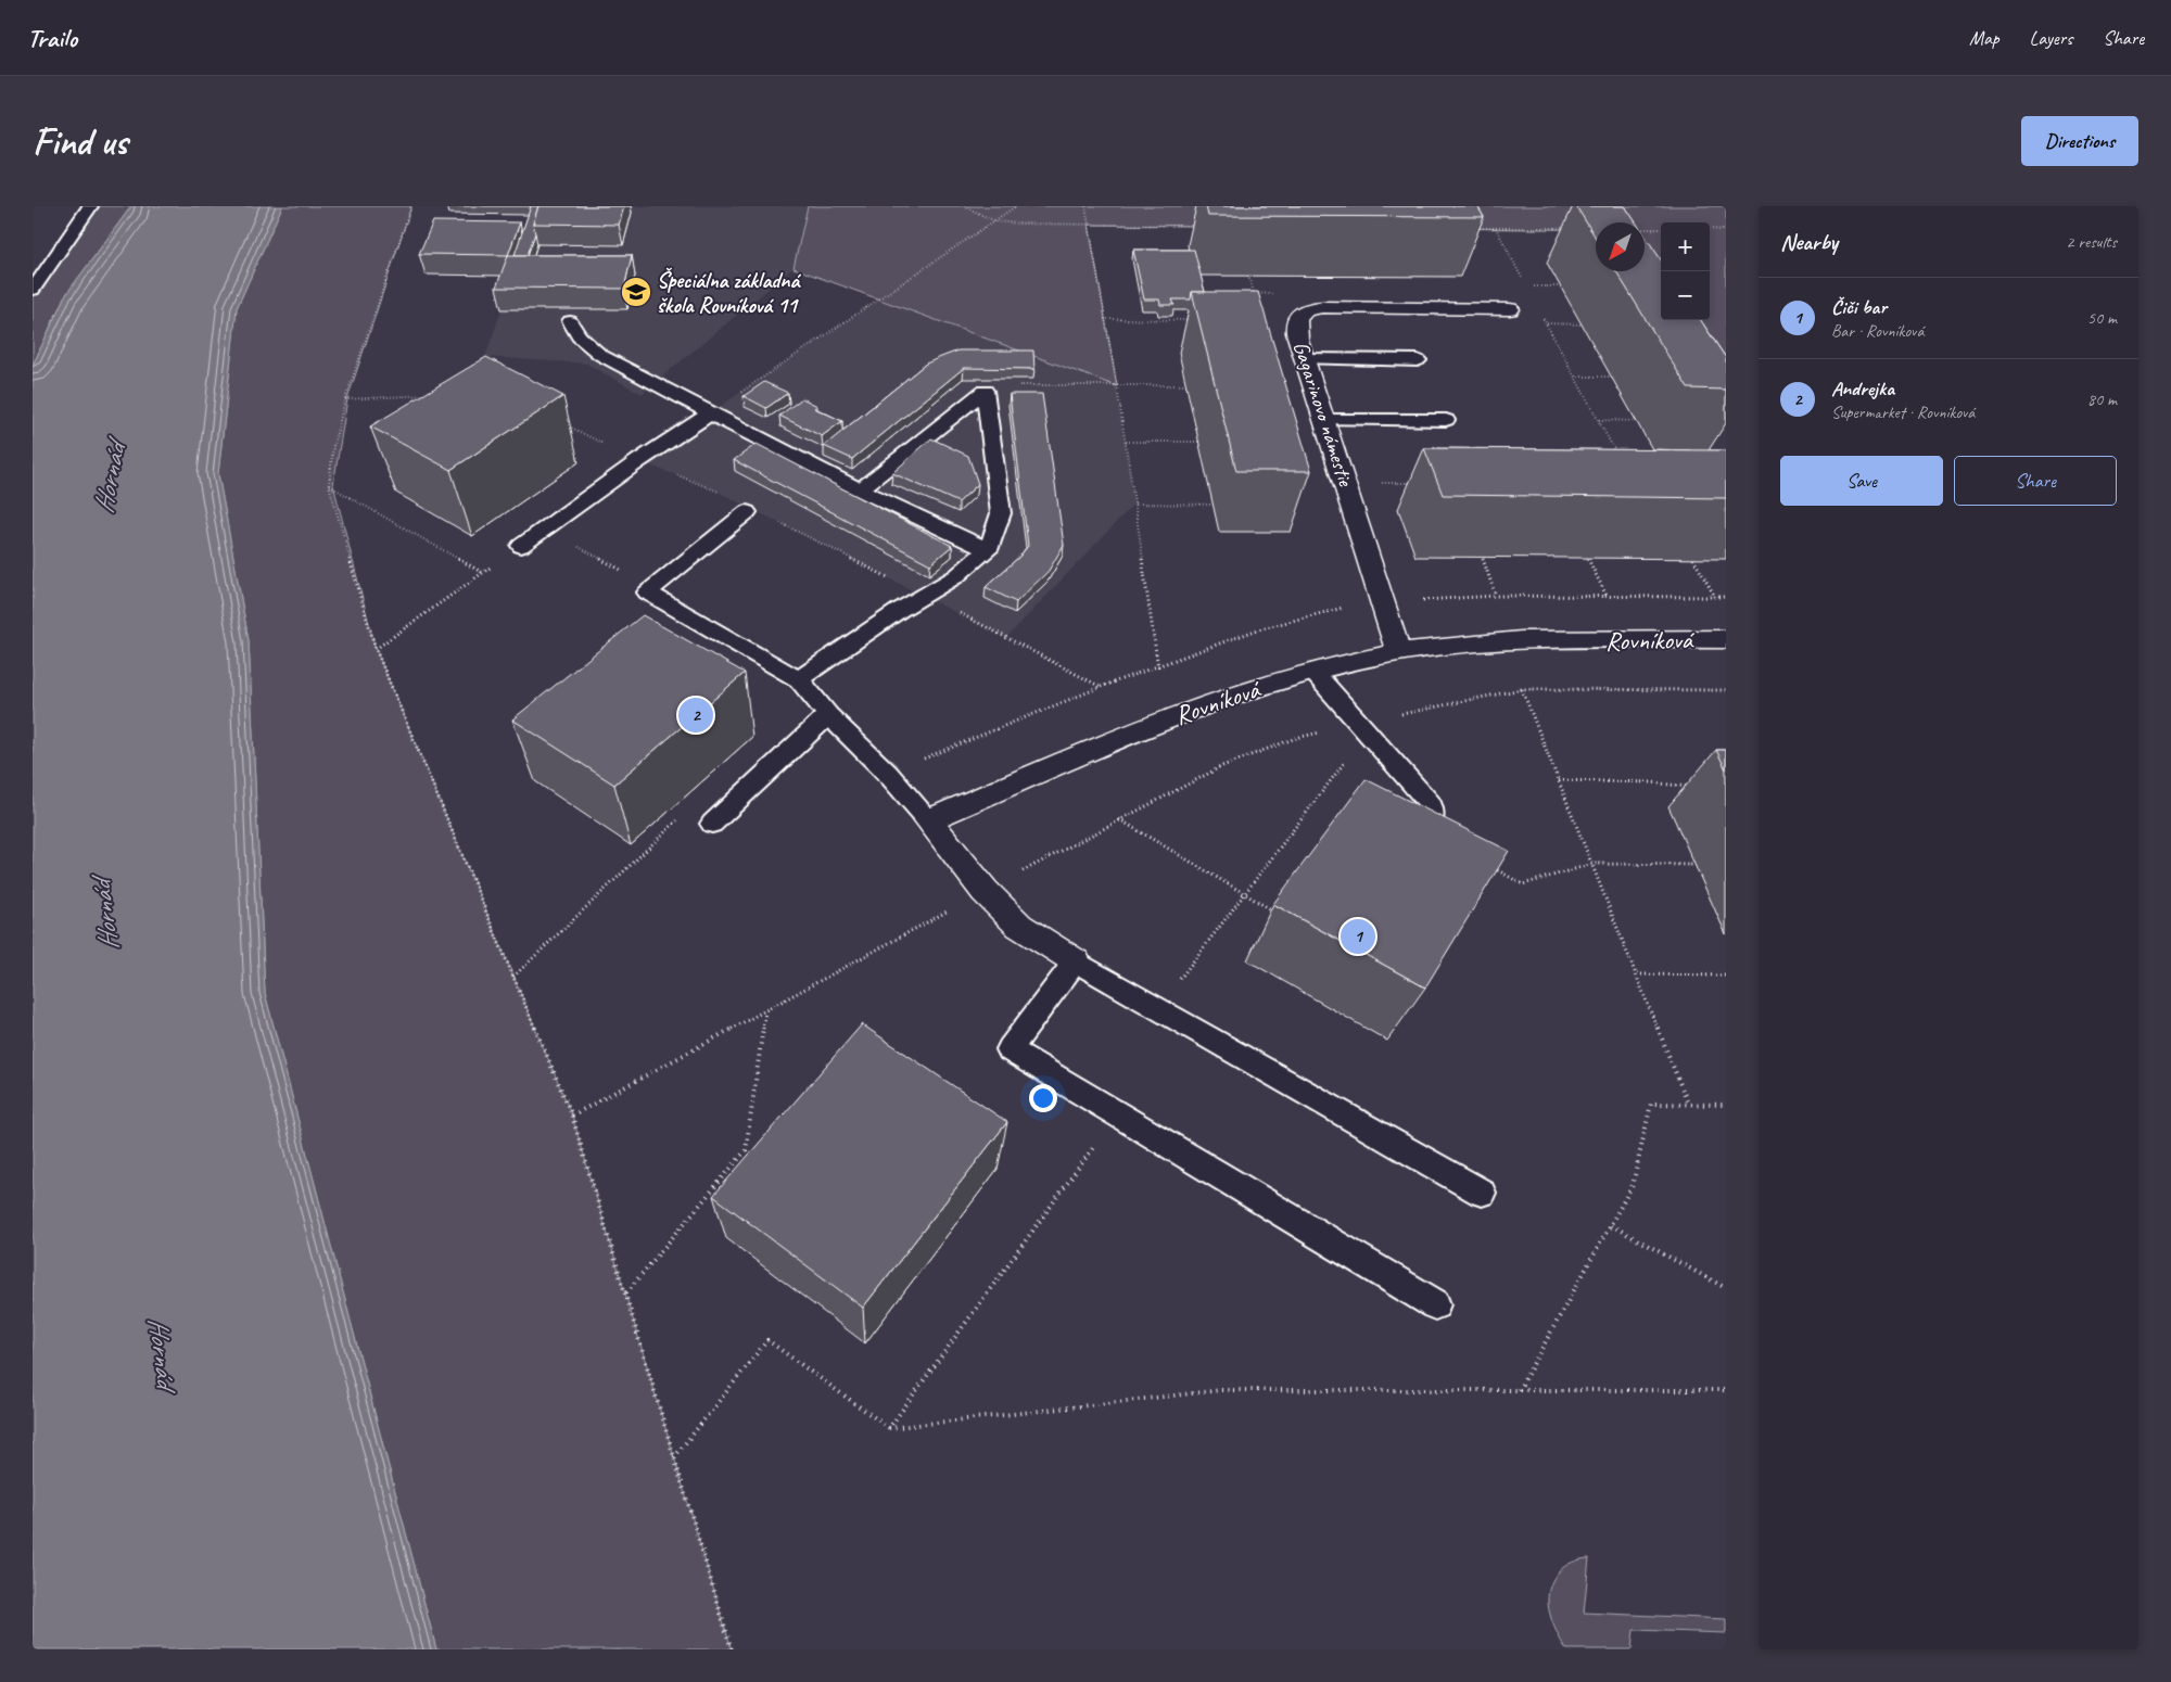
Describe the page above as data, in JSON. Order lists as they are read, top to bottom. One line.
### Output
{"streets":{"street":["Gagarinovo námestie","Rovníková"]},"crossings":[["Gagarinovo námestie","Rovníková"]],"water":["Hornád"],"places":{"school or university":["Špeciálna základná škola Rovníková 11"]},"north":"bottom left","page":{"header":"Trailo","nav":["Map","Layers","Share"],"buttons":["Directions",["Save","Share"]],"title":"Find us","heading":["Nearby","2 results"],"map_buttons":["+","−"],"list":[{"mark":"1","name":"Čiči bar","note":"Bar · Rovníková","value":"50 m"},{"mark":"2","name":"Andrejka","note":"Supermarket · Rovníková","value":"80 m"}],"pins":["2","1"]}}
